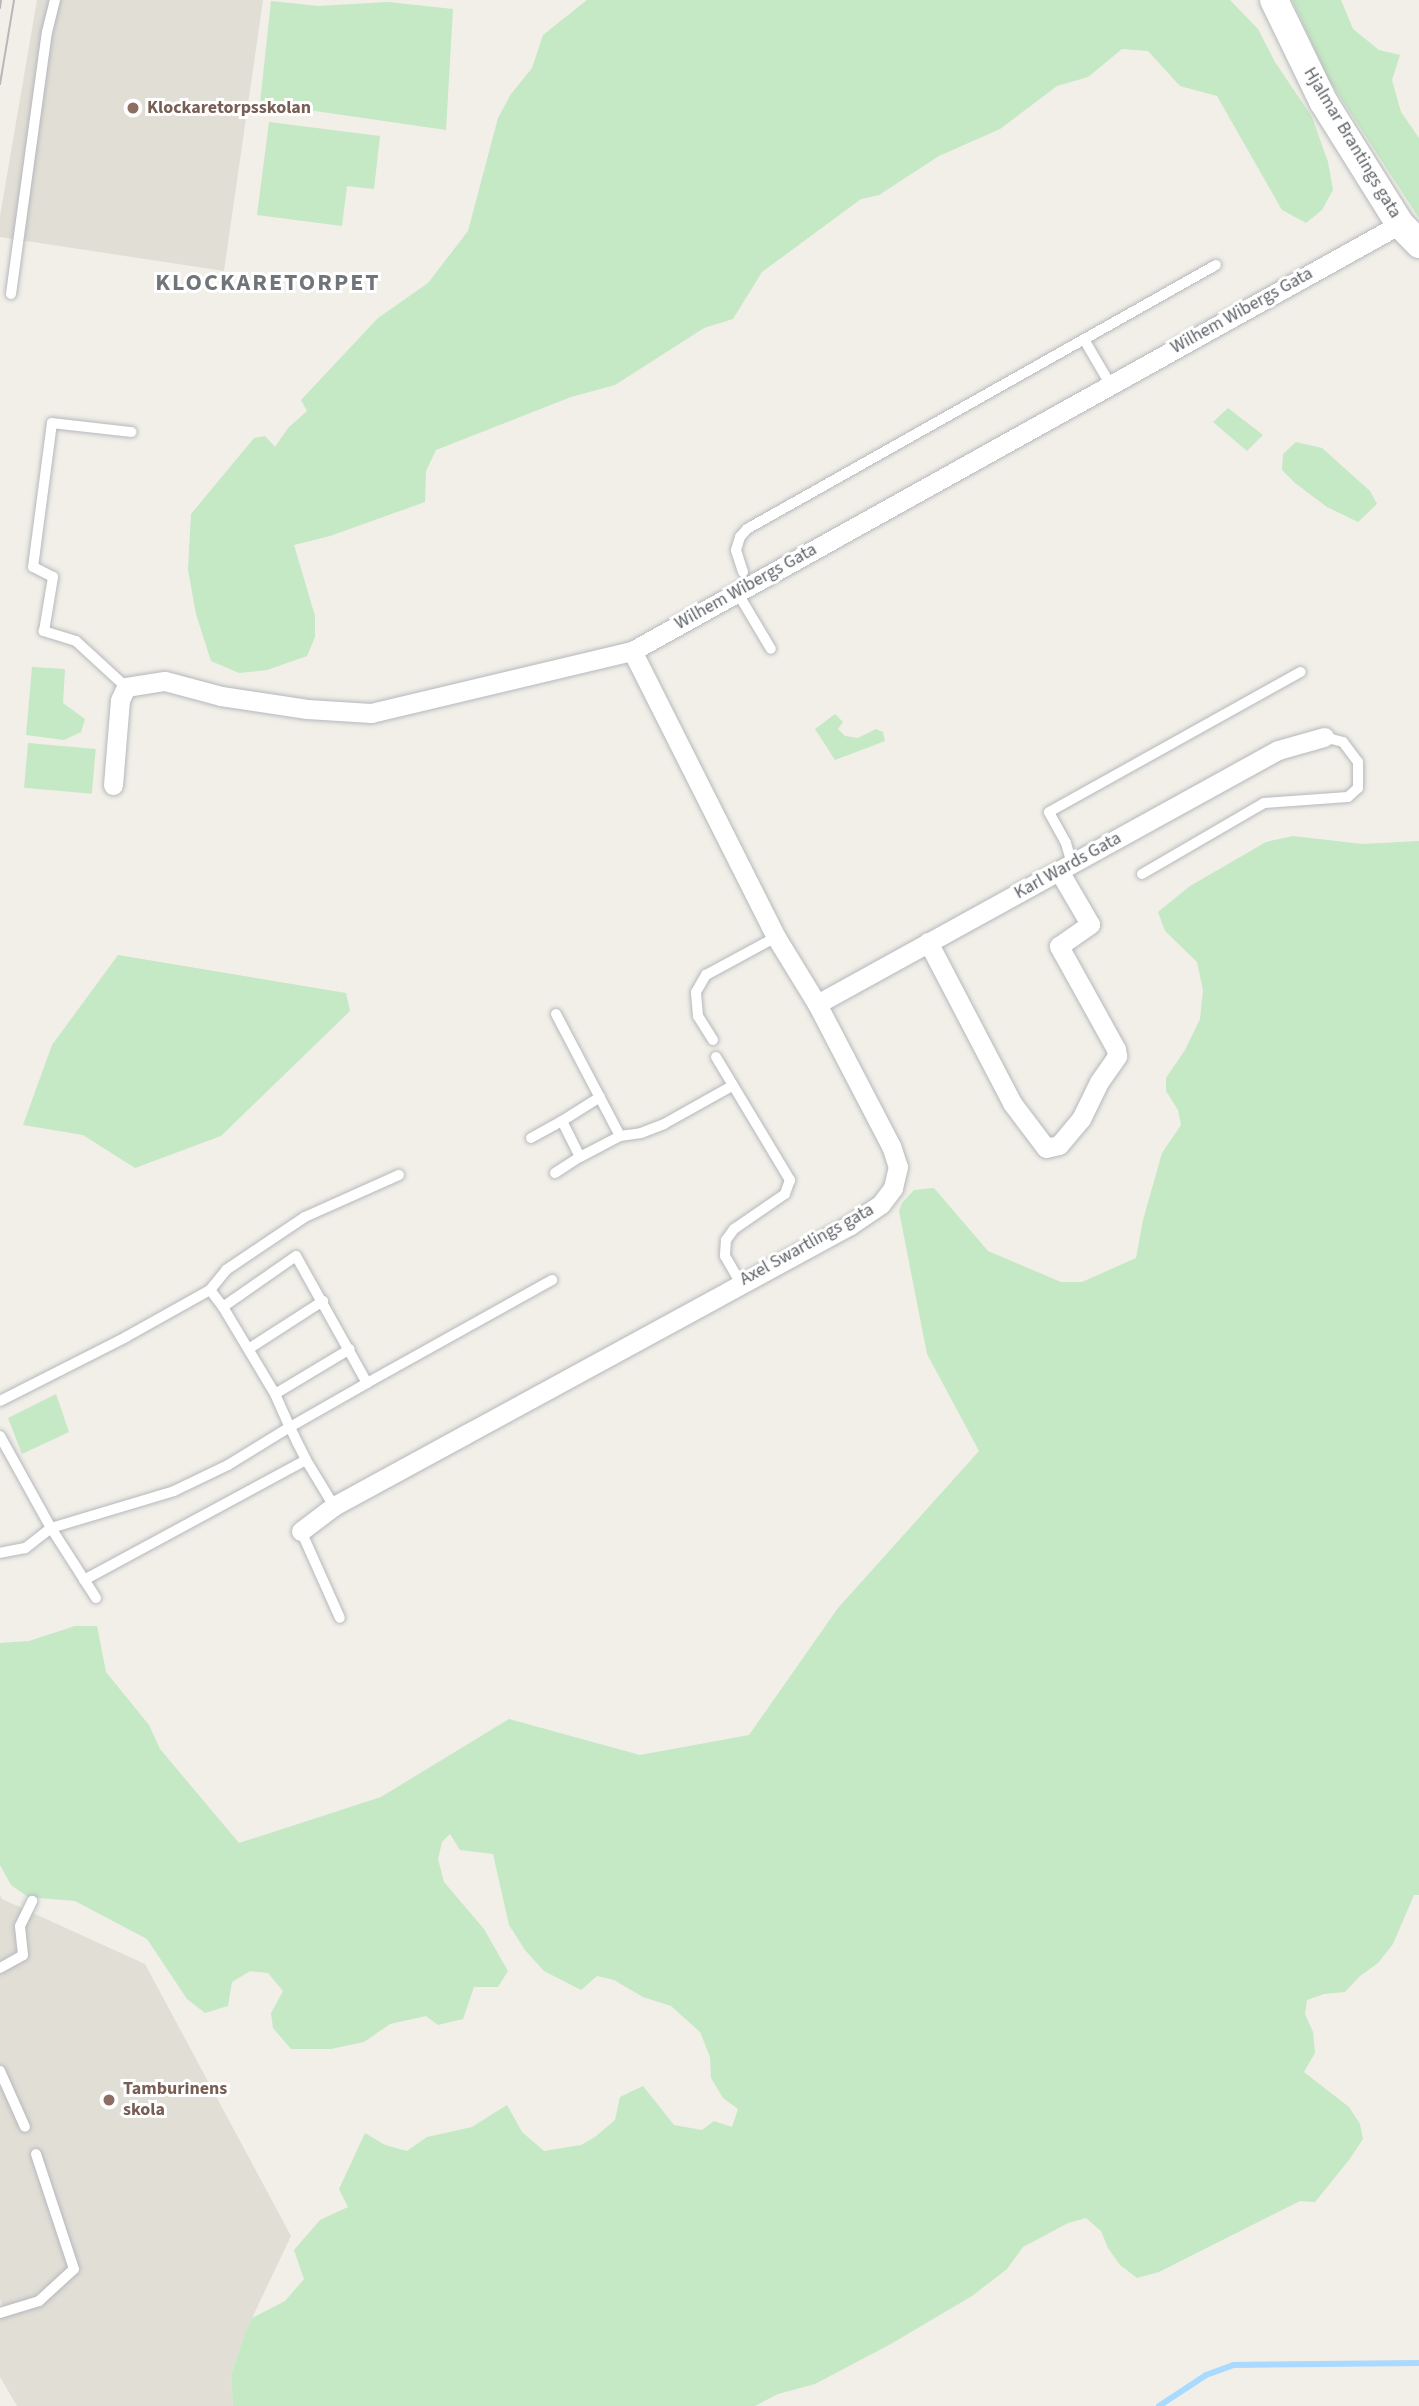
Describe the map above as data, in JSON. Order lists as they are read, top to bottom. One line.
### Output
{"streets":{"street":["Hjalmar Brantings gata","Wilhem Wibergs Gata","Karl Wards Gata","Axel Swartlings gata"]},"crossings":[["Hjalmar Brantings gata","Wilhem Wibergs Gata"],["Wilhem Wibergs Gata","Axel Swartlings gata"],["Karl Wards Gata","Axel Swartlings gata"]],"districts":["KLOCKARETORPET"],"places":["Klockaretorpsskolan","Tamburinens skola"]}
